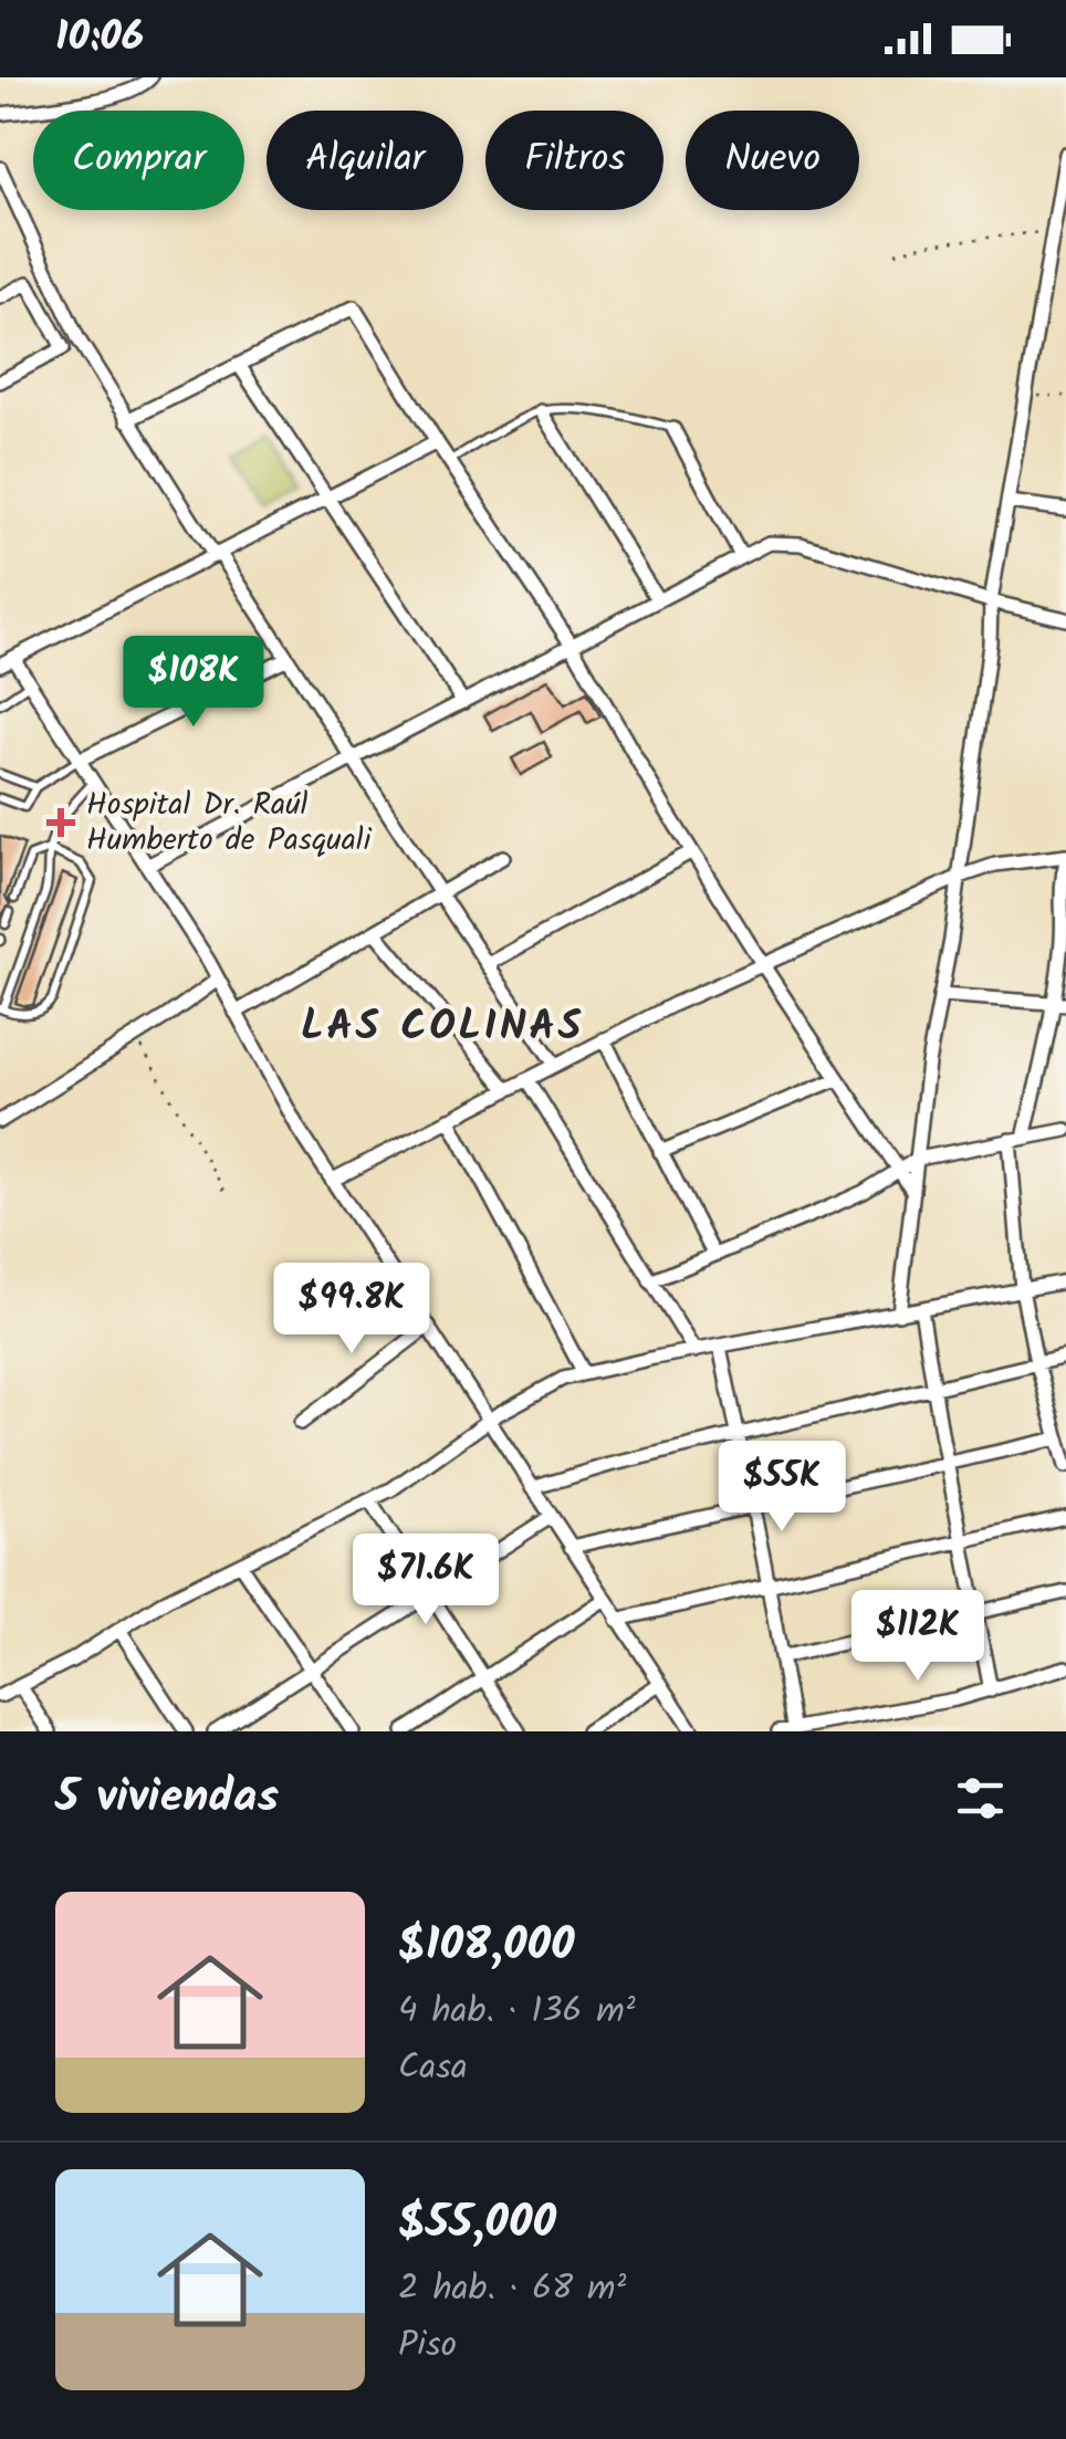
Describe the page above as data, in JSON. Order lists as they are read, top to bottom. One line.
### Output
{"districts":["LAS COLINAS"],"places":{"health":["Hospital Dr. Raúl Humberto de Pasquali"]},"page":{"status":"10:06","chip":["Comprar","Alquilar","Filtros","Nuevo"],"price":["$108K","$99.8K","$55K","$71.6K","$112K"],"heading":"5 viviendas","list":[{"name":"$108,000","note":"4 hab. · 136 m² · Casa"},{"name":"$55,000","note":"2 hab. · 68 m² · Piso"}]}}
